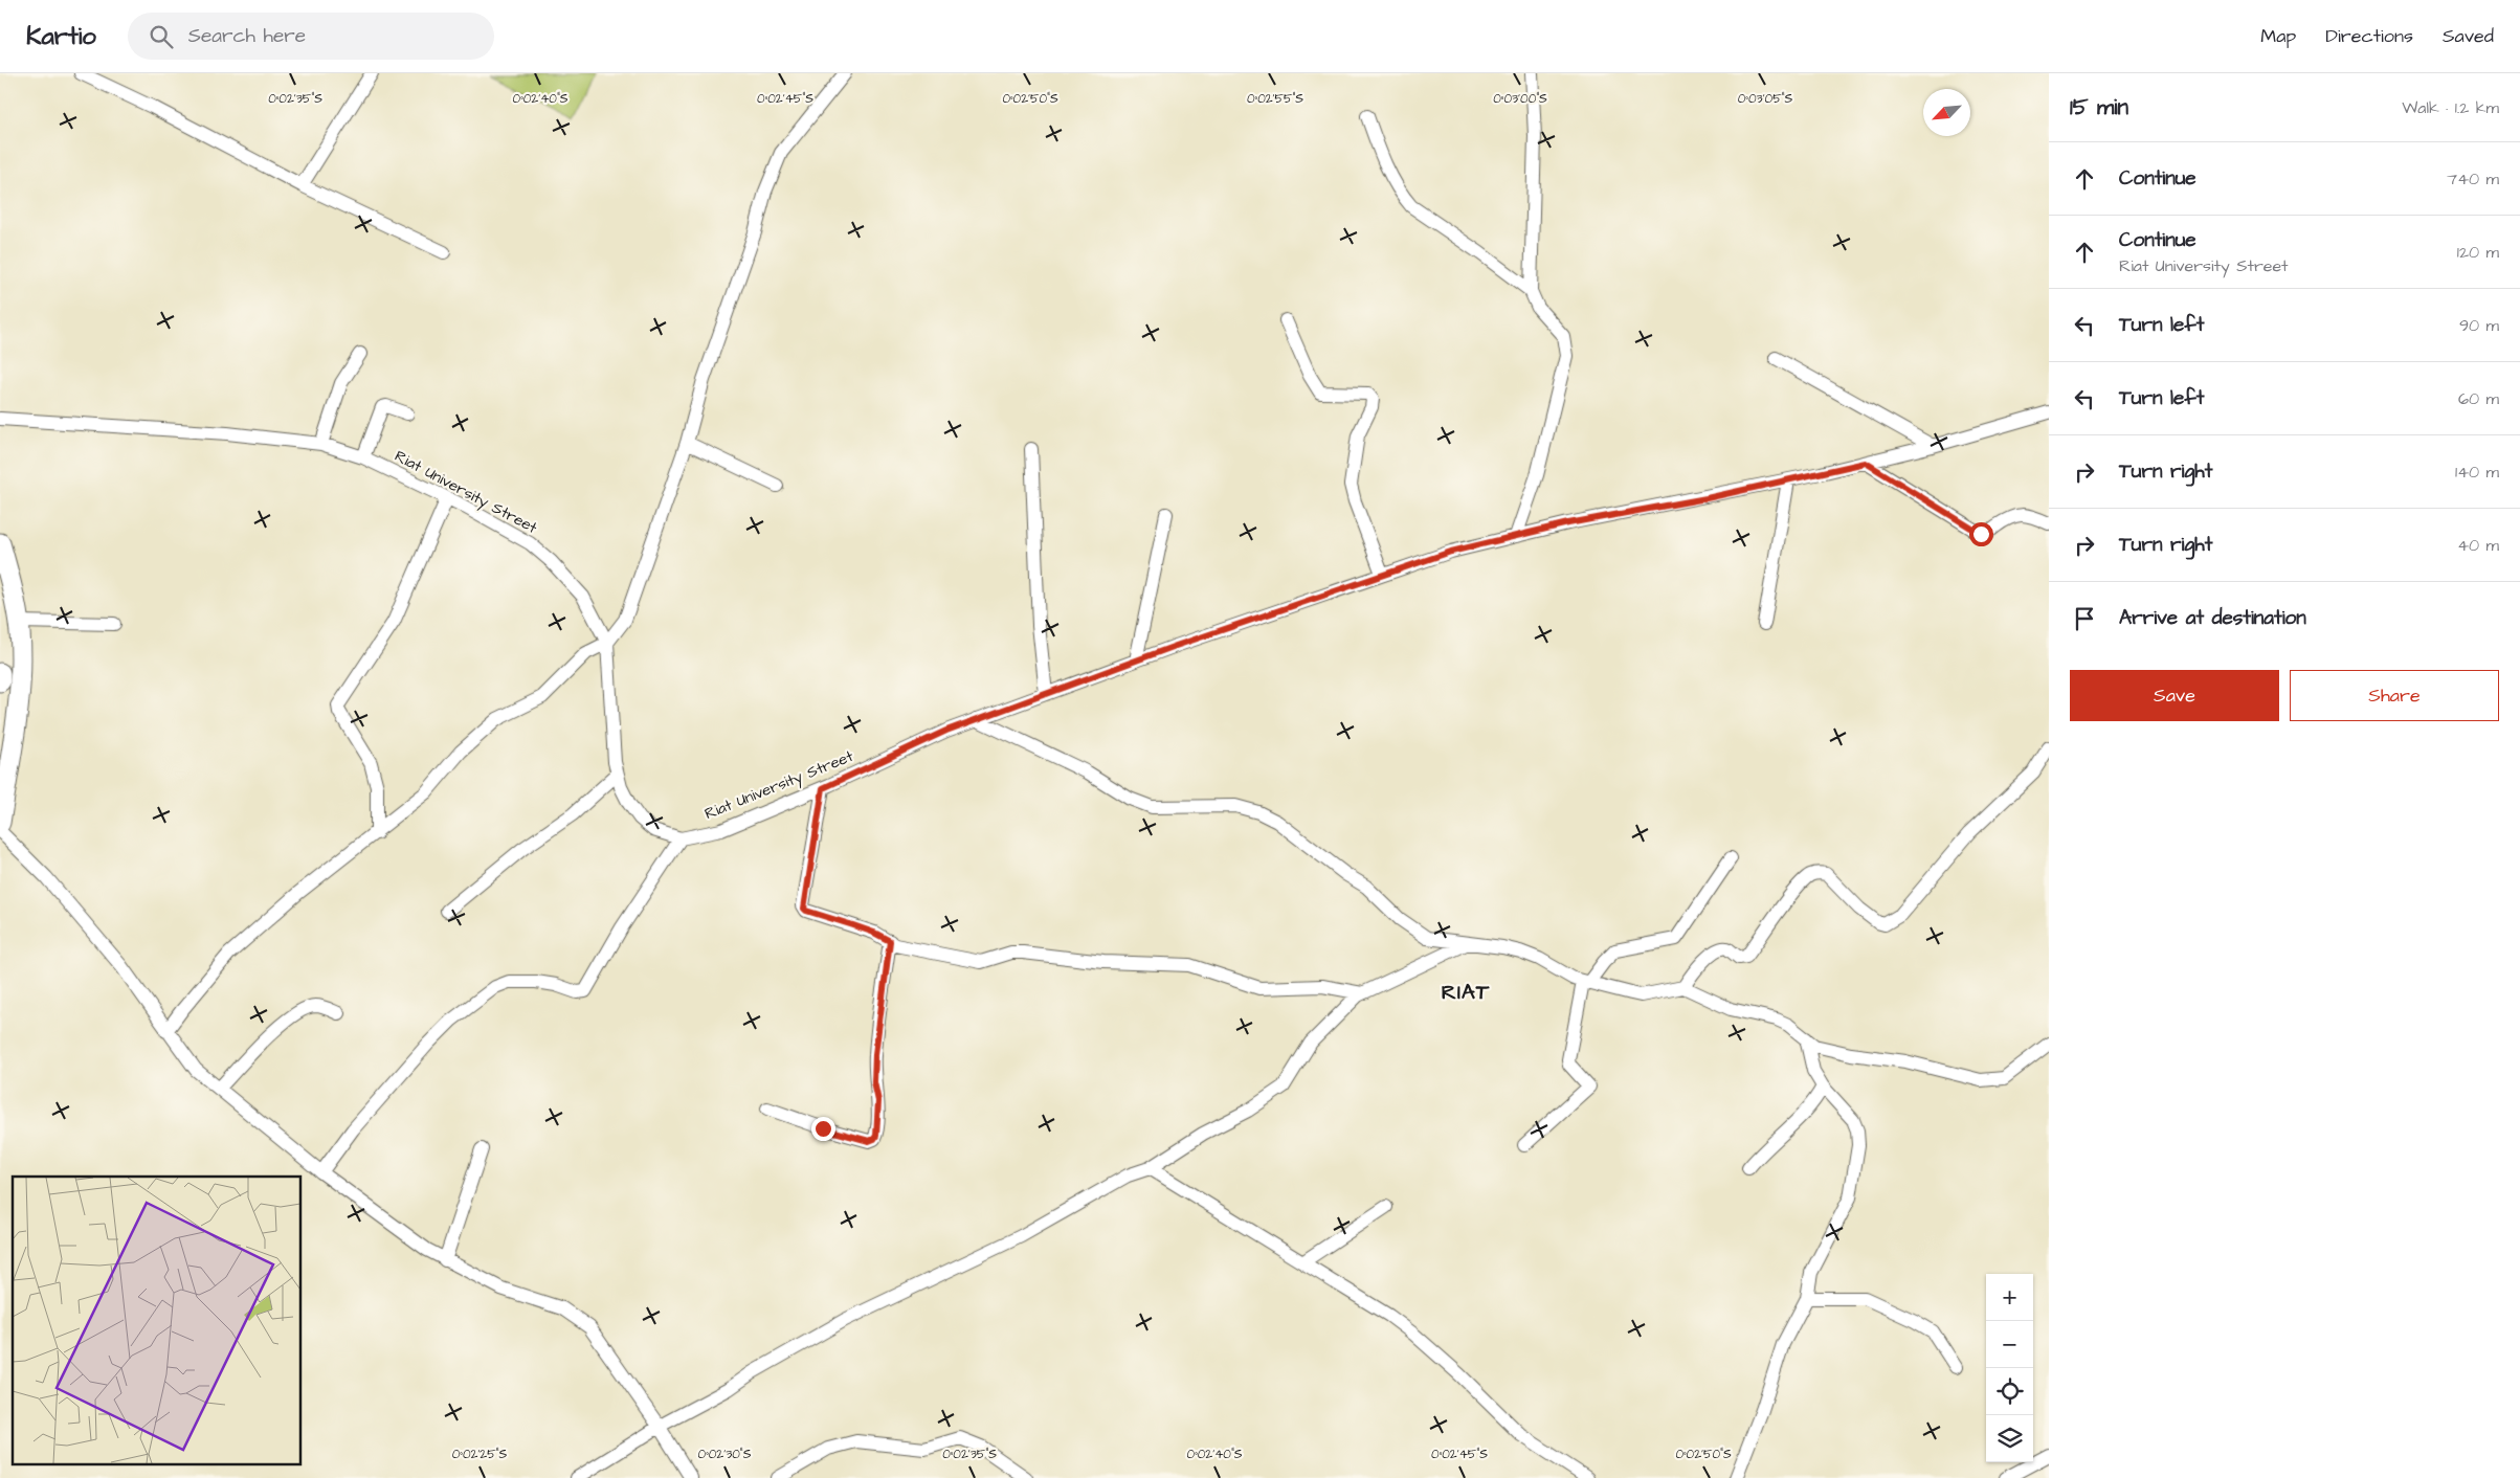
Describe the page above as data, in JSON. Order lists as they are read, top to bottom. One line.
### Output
{"streets":{"street":["Riat University Street"]},"districts":["RIAT"],"north":"bottom left","page":{"header":"Kartio","search":"Search here","nav":["Map","Directions","Saved"],"heading":["15 min","Walk · 1.2 km"],"list":[["Continue","740 m"],["Continue","Riat University Street","120 m"],["Turn left","90 m"],["Turn left","60 m"],["Turn right","140 m"],["Turn right","40 m"],"Arrive at destination"],"buttons":["Save","Share"],"map_buttons":["+","−"]},"coordinates":["0°03'00\"S","0°03'05\"S","0°02'35\"S","0°02'40\"S","0°02'45\"S","0°02'50\"S","0°02'55\"S","0°02'25\"S","0°02'30\"S"]}
